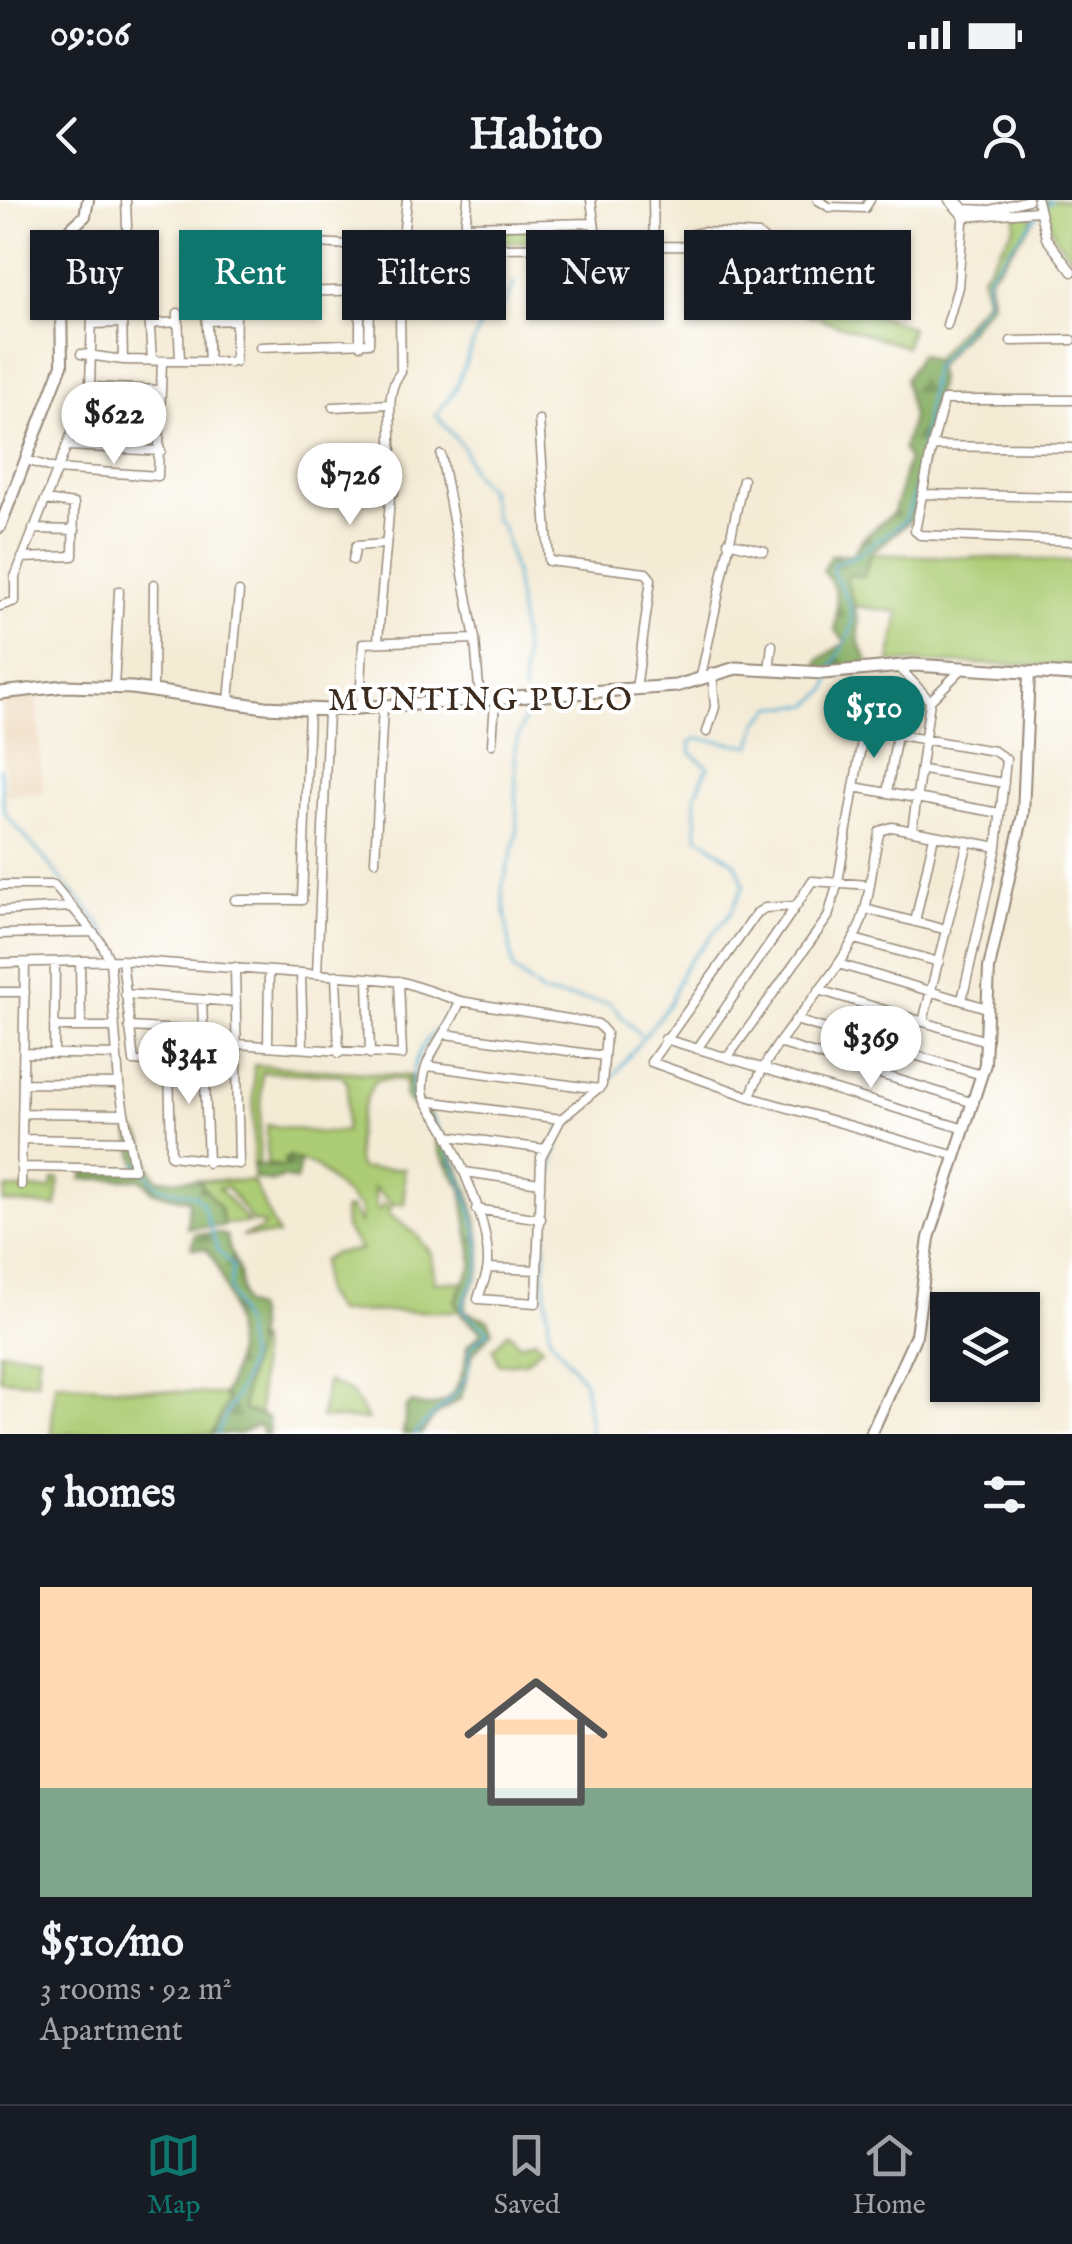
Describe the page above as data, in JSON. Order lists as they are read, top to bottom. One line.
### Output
{"districts":["MUNTING PULO"],"page":{"status":"09:06","header":"Habito","chip":["Buy","Rent","Filters","New","Apartment"],"price":["$622","$726","$510","$369","$341"],"heading":"5 homes","list":[{"name":"$510/mo","note":"3 rooms · 92 m² · Apartment"}],"tabs":["Map","Saved","Home"]}}
